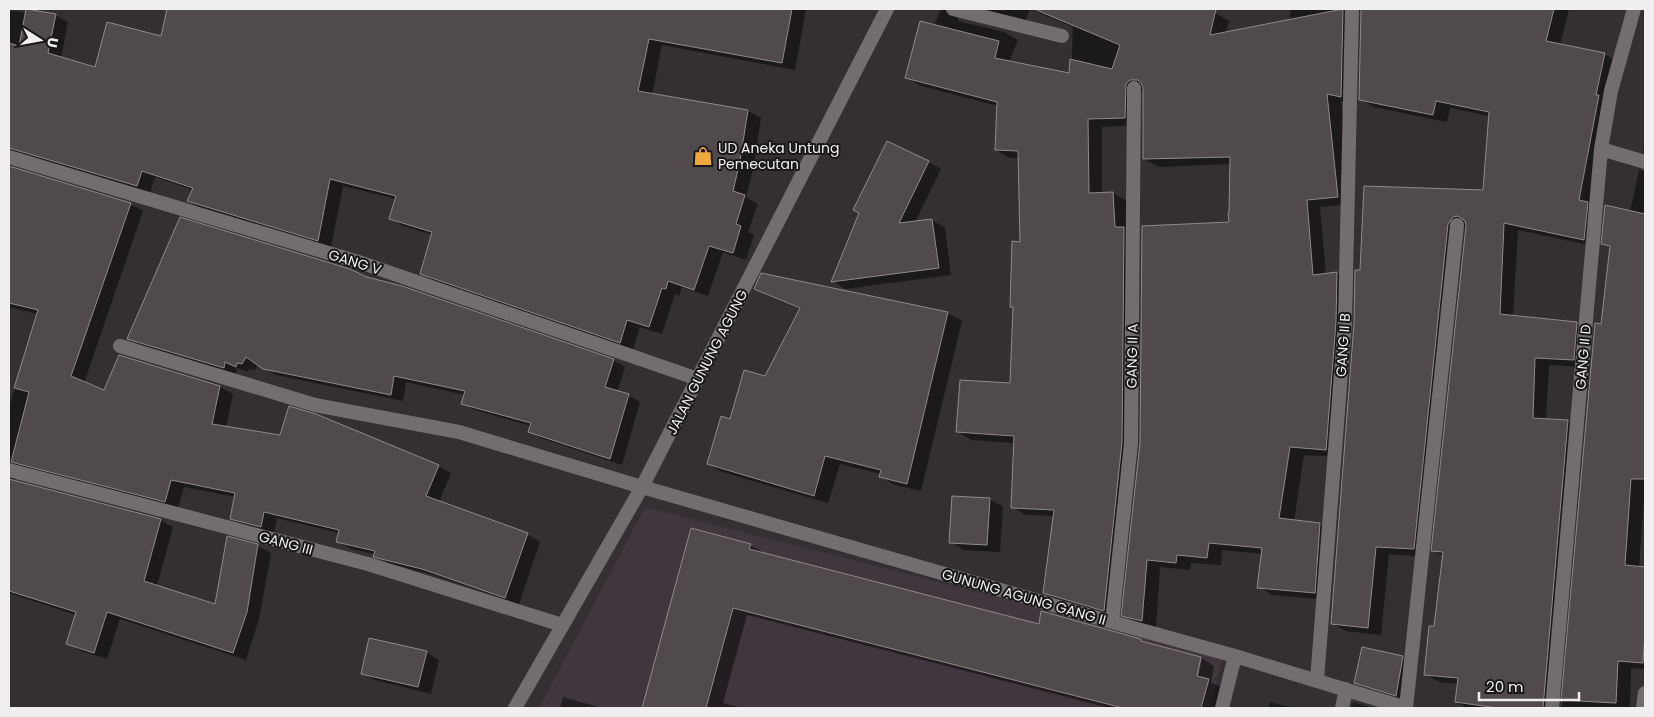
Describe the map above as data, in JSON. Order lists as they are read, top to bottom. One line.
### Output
{"streets":{"street":["GANG V","GANG II B","GANG II A","GANG II D","JALAN GUNUNG AGUNG","GANG III","GUNUNG AGUNG GANG II"]},"crossings":[["GANG V","JALAN GUNUNG AGUNG"],["GANG II B","GUNUNG AGUNG GANG II"],["GANG II A","GUNUNG AGUNG GANG II"],["JALAN GUNUNG AGUNG","GANG III"],["JALAN GUNUNG AGUNG","GUNUNG AGUNG GANG II"]],"places":{"shop":["UD Aneka Untung Pemecutan"]},"scale_bar":"20 m","north":"right"}
